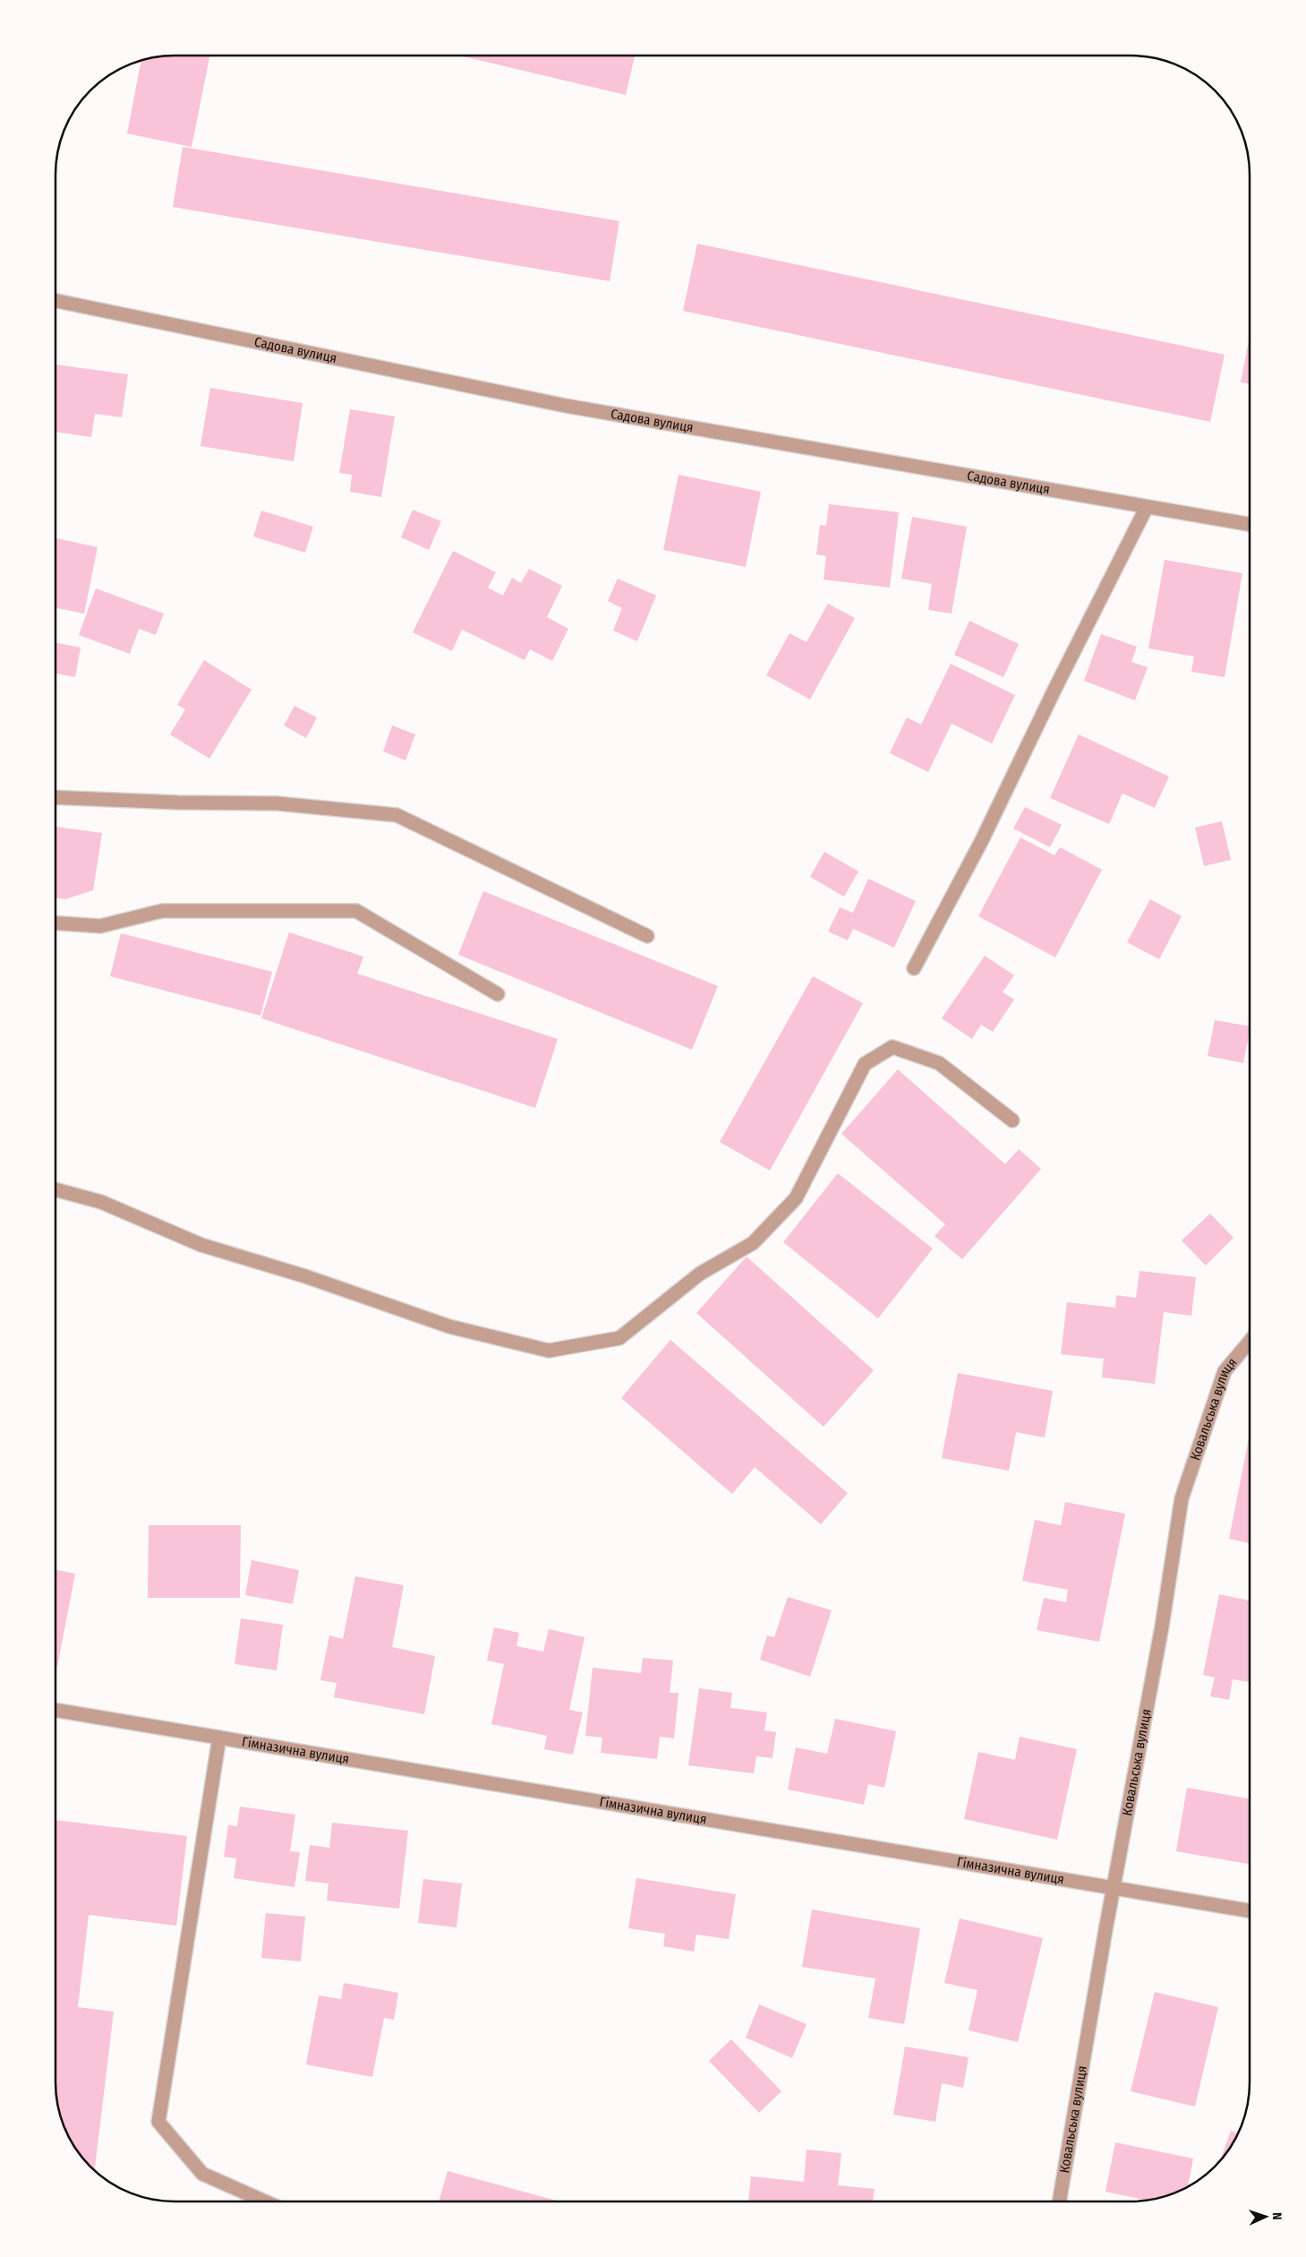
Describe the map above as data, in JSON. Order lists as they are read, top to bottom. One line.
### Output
{"streets":{"street":["Садова вулиця","Ковальська вулиця","Гімназична вулиця"]},"crossings":[["Ковальська вулиця","Гімназична вулиця"]],"north":"right"}
